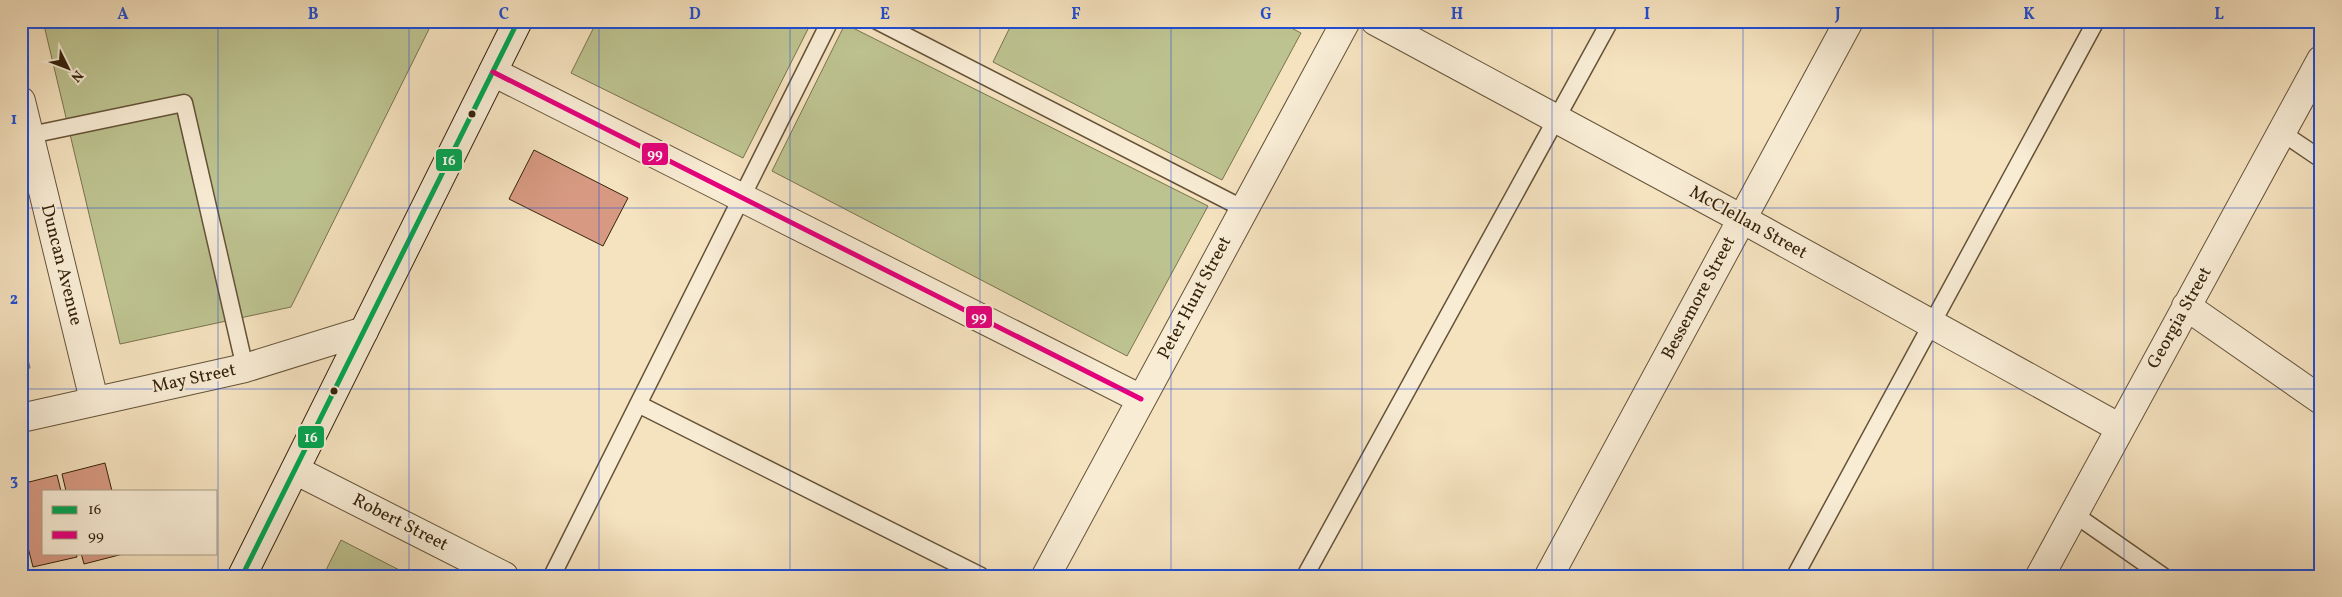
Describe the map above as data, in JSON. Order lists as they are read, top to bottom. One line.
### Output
{"streets":{"street":["McClellan Street","Duncan Avenue","Peter Hunt Street","Bessemore Street","Georgia Street","May Street","Robert Street"]},"crossings":[["McClellan Street","Bessemore Street"],["McClellan Street","Georgia Street"],["Duncan Avenue","May Street"]],"lines":["transit line 16","transit line 99"],"legend":["16","99"],"north":"bottom right","grid":{"columns":["A","B","C","D","E","F","G","H","I","J","K","L"],"rows":["1","2","3"]}}
